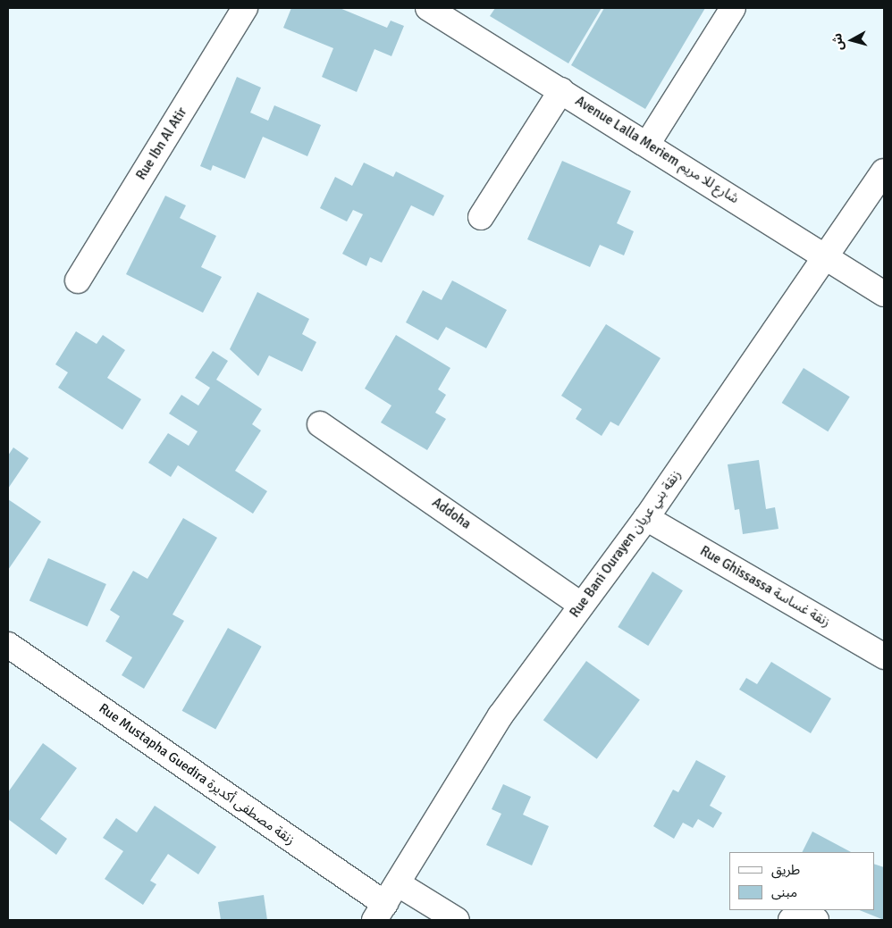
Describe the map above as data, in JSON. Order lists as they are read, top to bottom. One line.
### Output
{"streets":{"street":["Rue Ibn Al Atir","Avenue Lalla Meriem شارع للا مريم","Addoha","Rue Bani Ourayen زنقة بني عريان","Rue Ghissassa زنقة غساسة","Rue Mustapha Guedira زنقة مصطفى أكديرة"]},"crossings":[["Avenue Lalla Meriem شارع للا مريم","Rue Bani Ourayen زنقة بني عريان"],["Addoha","Rue Bani Ourayen زنقة بني عريان"],["Rue Bani Ourayen زنقة بني عريان","Rue Ghissassa زنقة غساسة"],["Rue Bani Ourayen زنقة بني عريان","Rue Mustapha Guedira زنقة مصطفى أكديرة"]],"legend":["طريق","مبنى"],"north":"left"}
